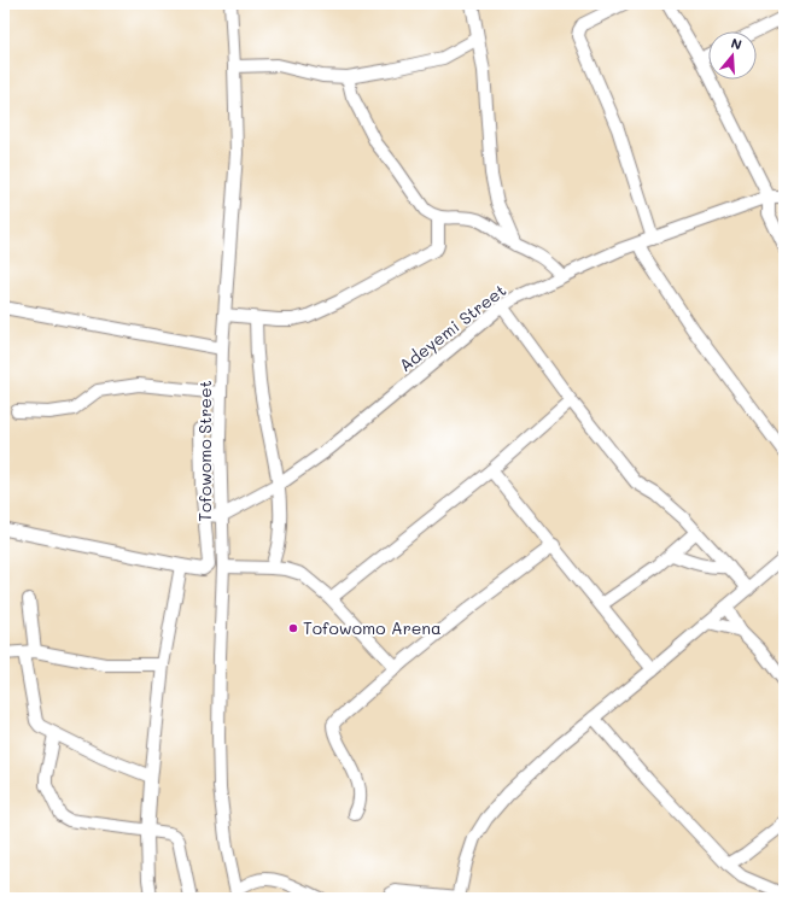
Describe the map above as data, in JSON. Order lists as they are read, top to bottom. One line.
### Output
{"streets":{"street":["Adeyemi Street","Tofowomo Street"]},"crossings":[["Adeyemi Street","Tofowomo Street"]],"places":["Tofowomo Arena"],"north":"top"}
